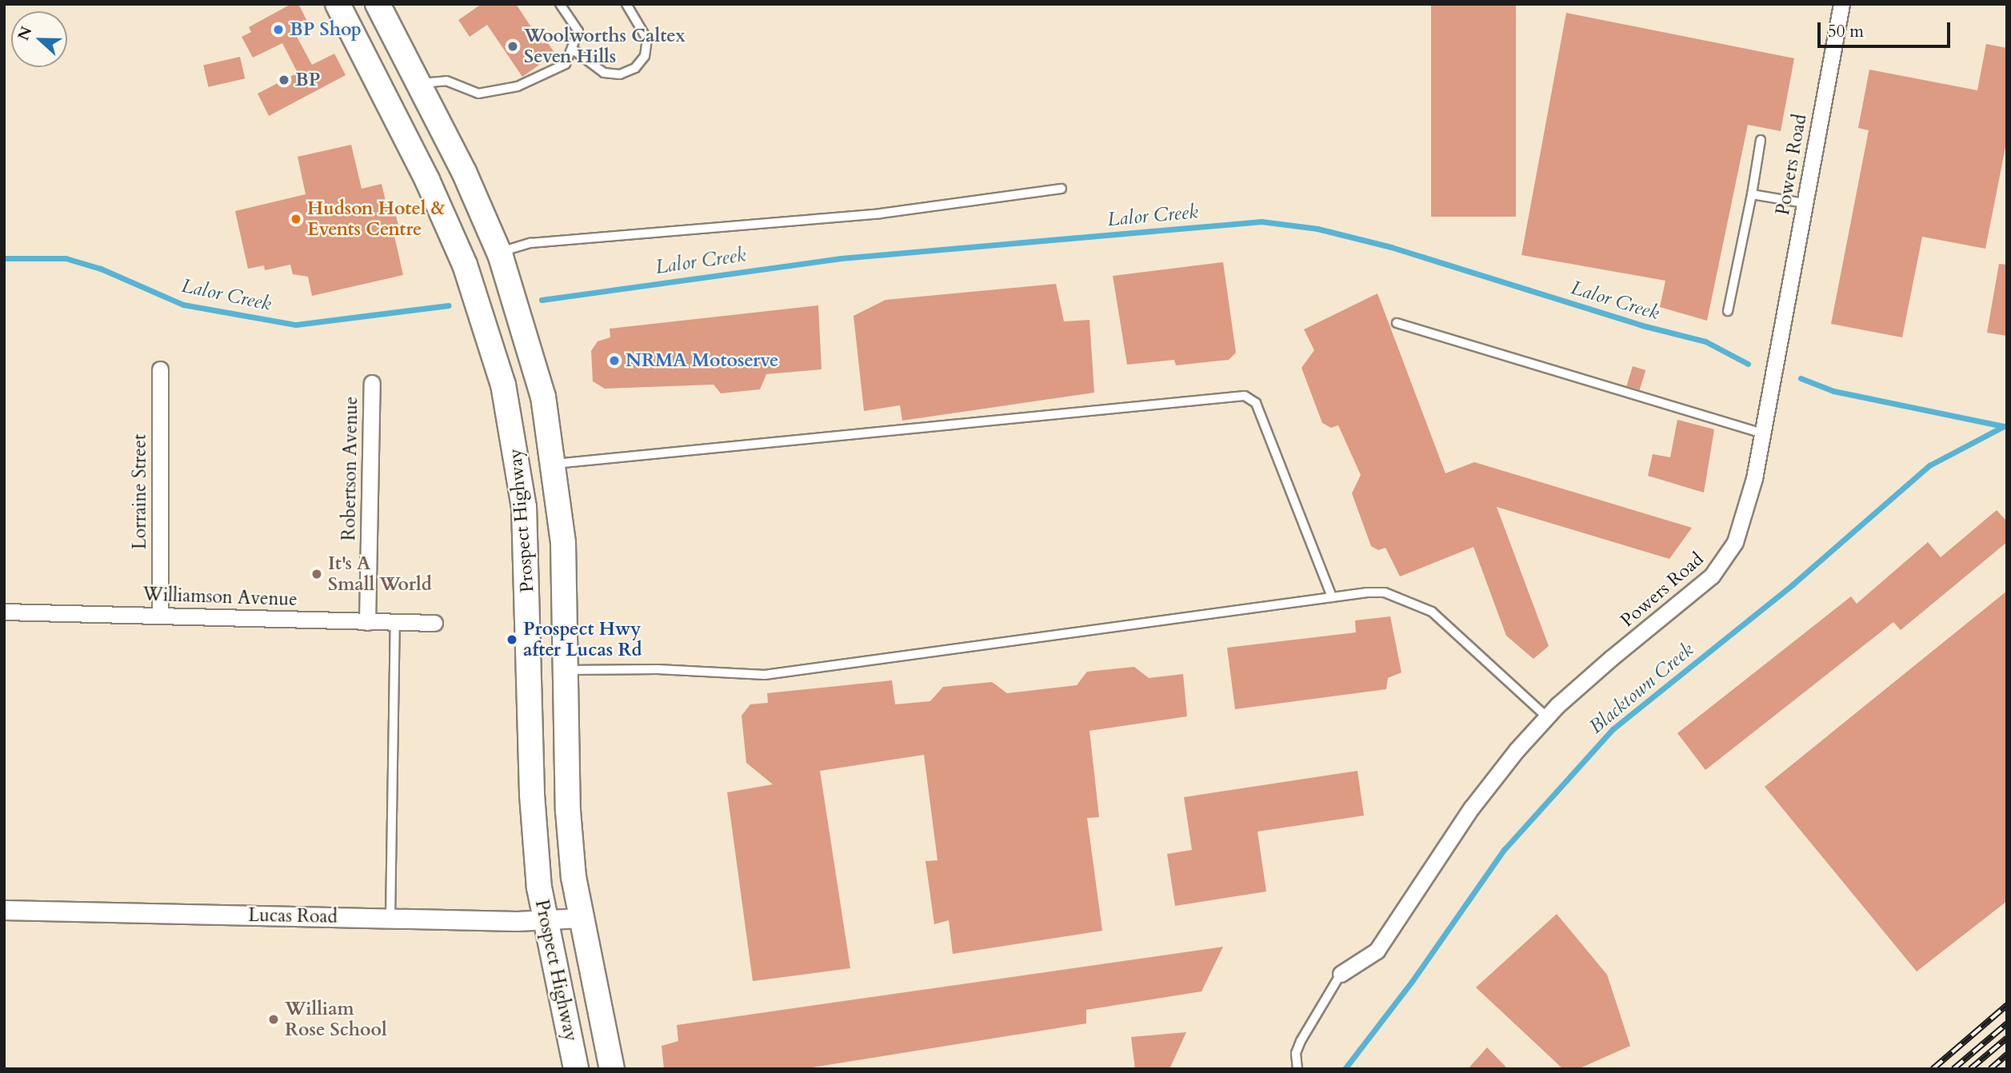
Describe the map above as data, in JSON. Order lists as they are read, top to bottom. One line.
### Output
{"streets":{"main road":["Prospect Highway"],"street":["Powers Road","Robertson Avenue","Lorraine Street","Williamson Avenue","Lucas Road"]},"crossings":[["Robertson Avenue","Williamson Avenue"],["Lorraine Street","Williamson Avenue"],["Prospect Highway","Lucas Road"]],"water":["Lalor Creek","Blacktown Creek"],"places":["BP Shop","Woolworths Caltex Seven Hills","BP","Hudson Hotel & Events Centre","NRMA Motoserve","It's A Small World","Prospect Hwy after Lucas Rd","William Rose School"],"scale_bar":"50 m","north":"left"}
